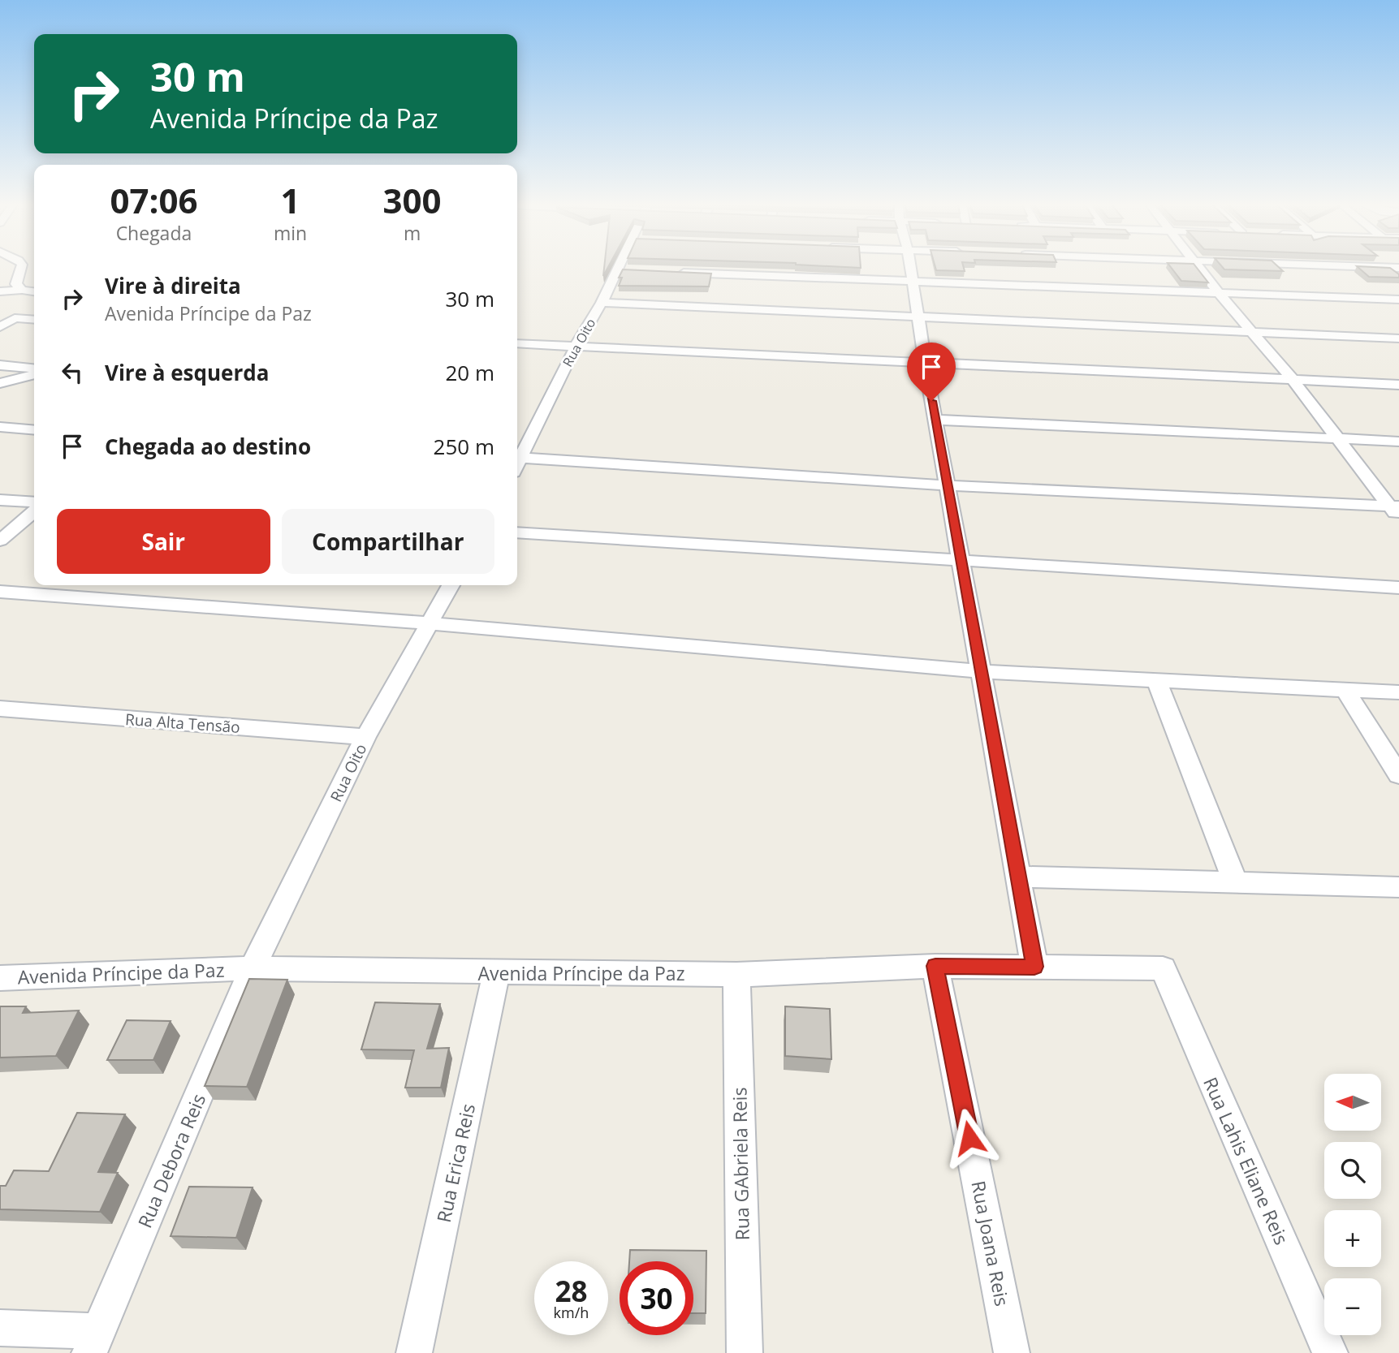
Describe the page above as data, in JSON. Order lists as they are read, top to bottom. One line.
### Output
{"streets":{"street":["Rua Oito","Rua Alta Tensão","Avenida Príncipe da Paz","Rua Debora Reis","Rua Lahis Eliane Reis","Rua Erica Reis","Rua GAbriela Reis","Rua Joana Reis"]},"crossings":[["Rua Oito","Rua Alta Tensão"],["Rua Oito","Avenida Príncipe da Paz"],["Rua Oito","Rua Debora Reis"],["Avenida Príncipe da Paz","Rua Debora Reis"],["Avenida Príncipe da Paz","Rua Lahis Eliane Reis"],["Avenida Príncipe da Paz","Rua Erica Reis"],["Avenida Príncipe da Paz","Rua GAbriela Reis"],["Avenida Príncipe da Paz","Rua Joana Reis"]],"north":"left","page":{"turn":["30 m","Avenida Príncipe da Paz"],"eta":["07:06","Chegada","1","min","300","m"],"list":[{"name":"Vire à direita","note":"Avenida Príncipe da Paz","value":"30 m"},{"name":"Vire à esquerda","value":"20 m"},{"name":"Chegada ao destino","value":"250 m"}],"buttons":["Sair","Compartilhar"],"map_buttons":["+","−"],"speed":"28 km/h","limit":"30"}}
